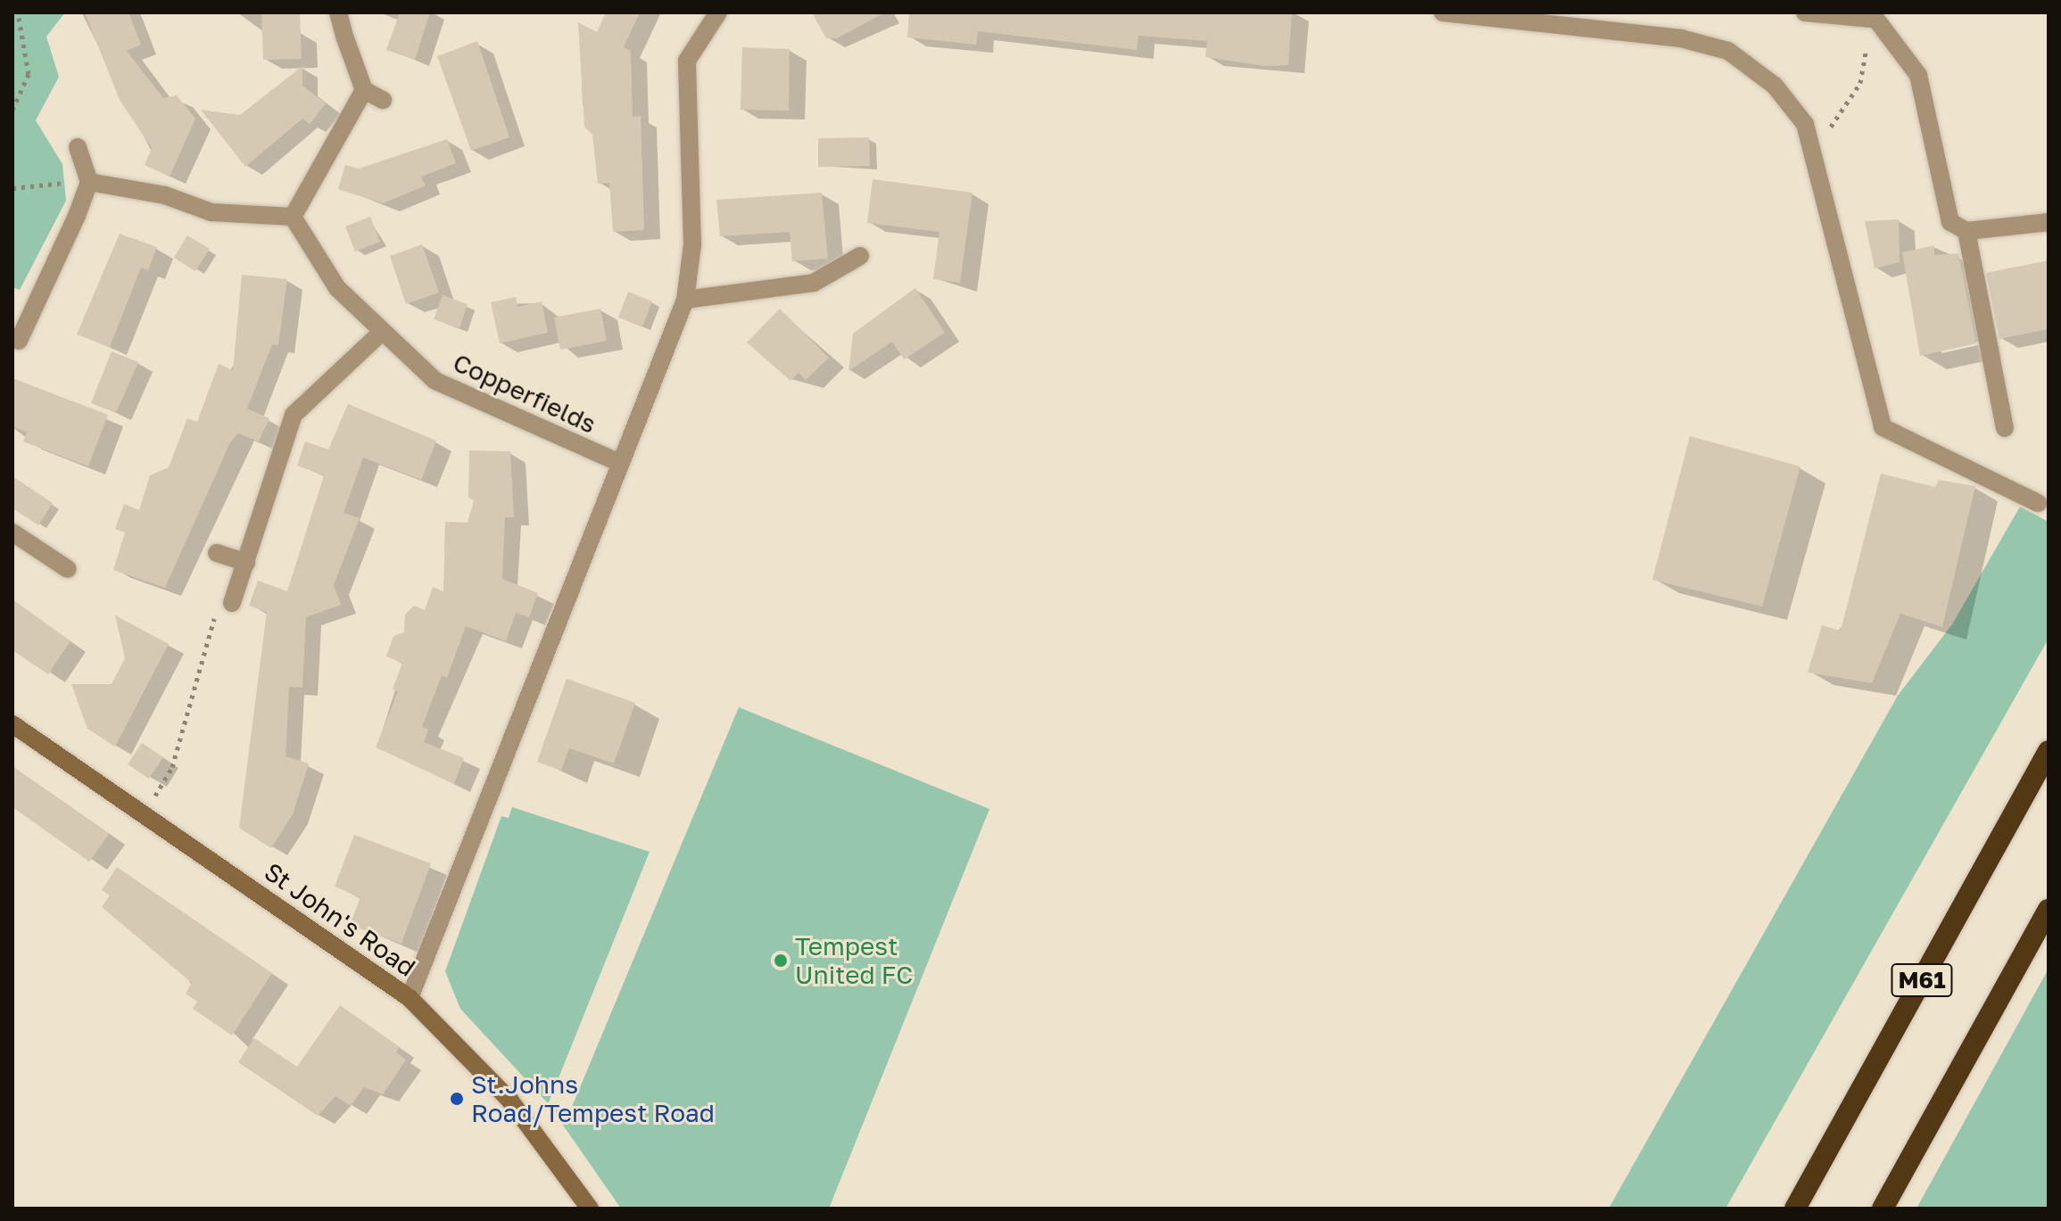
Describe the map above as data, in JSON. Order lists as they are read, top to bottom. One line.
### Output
{"streets":{"highway":["M61"],"street":["Copperfields","St John's Road"]},"places":["Tempest United FC","St.Johns Road/Tempest Road"]}
